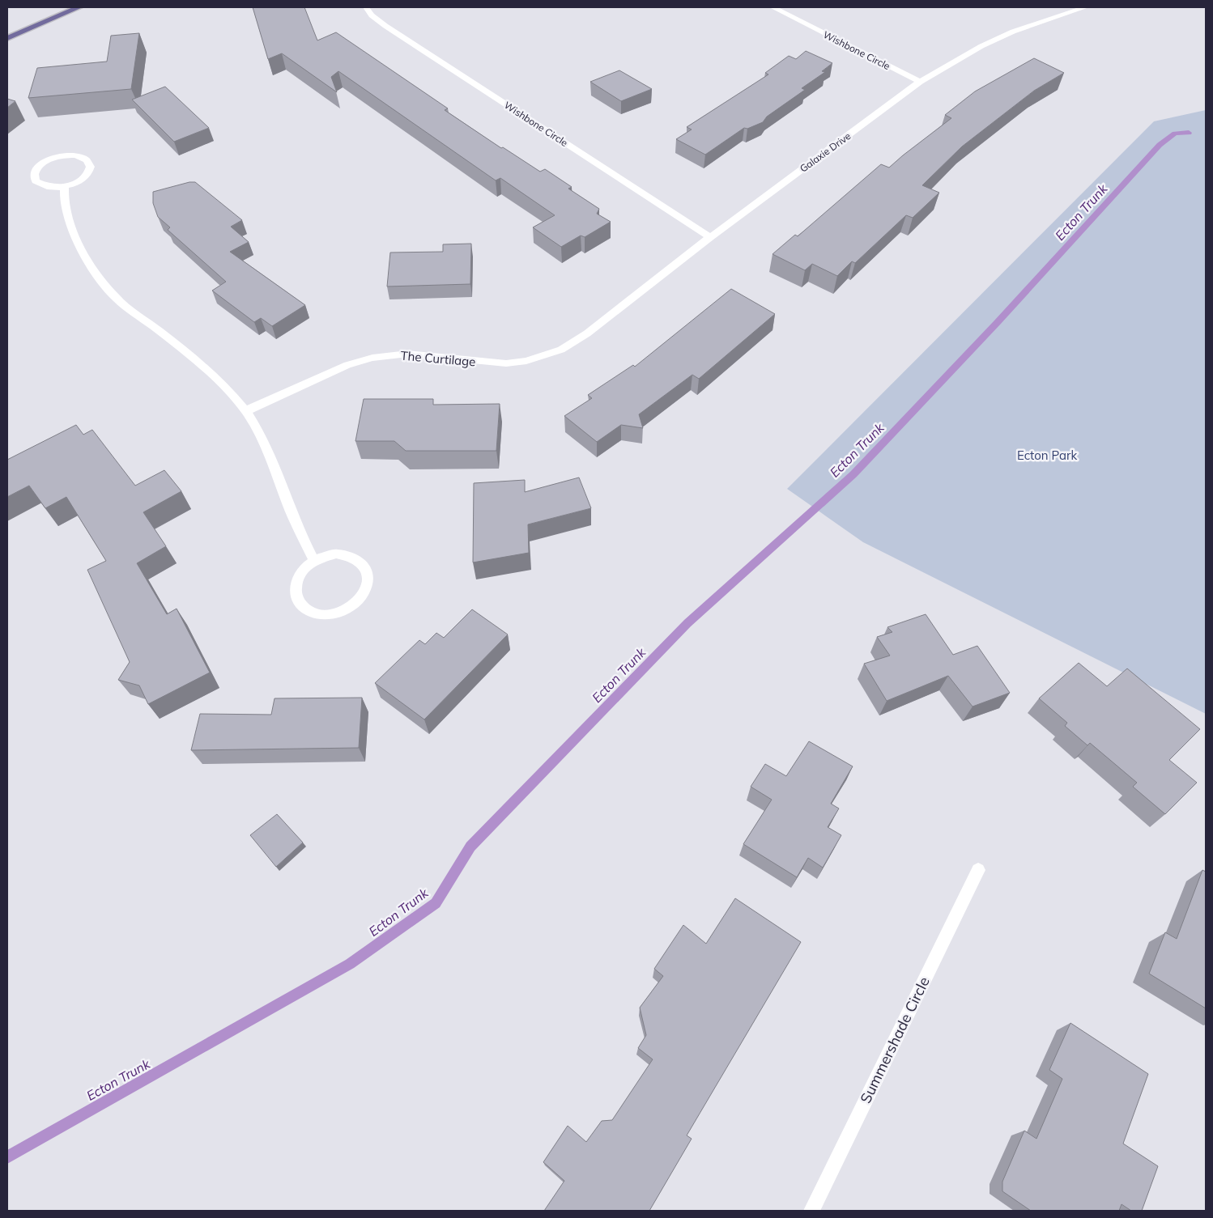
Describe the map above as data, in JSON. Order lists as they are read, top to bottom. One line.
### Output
{"streets":{"street":["Wishbone Circle","Galaxie Drive","The Curtilage","Summershade Circle"]},"crossings":[["Wishbone Circle","Galaxie Drive"],["Galaxie Drive","The Curtilage"]],"water":["Ecton Trunk"],"parks":["Ecton Park"]}
